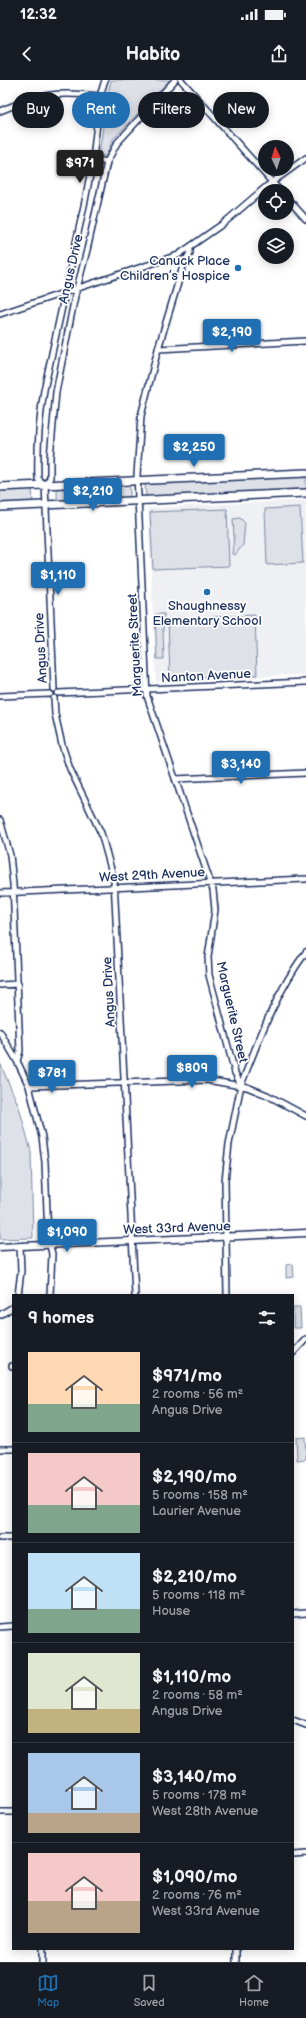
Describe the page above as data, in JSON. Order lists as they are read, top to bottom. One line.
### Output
{"streets":{"street":["Angus Drive","Marguerite Street","Nanton Avenue","West 29th Avenue","West 33rd Avenue"]},"crossings":[["Angus Drive","Nanton Avenue"],["Angus Drive","West 29th Avenue"],["Angus Drive","West 33rd Avenue"],["Marguerite Street","Nanton Avenue"],["Marguerite Street","West 29th Avenue"]],"places":["Canuck Place Children’s Hospice","Shaughnessy Elementary School"],"north":"top","page":{"status":"12:32","header":"Habito","chip":["Buy","Rent","Filters","New"],"price":["$971","$2,190","$2,250","$2,210","$1,110","$3,140","$809","$781","$1,090"],"heading":"9 homes","list":[{"name":"$971/mo","note":"2 rooms · 56 m² · Angus Drive"},{"name":"$2,190/mo","note":"5 rooms · 158 m² · Laurier Avenue"},{"name":"$2,210/mo","note":"5 rooms · 118 m² · House"},{"name":"$1,110/mo","note":"2 rooms · 58 m² · Angus Drive"},{"name":"$3,140/mo","note":"5 rooms · 178 m² · West 28th Avenue"},{"name":"$1,090/mo","note":"2 rooms · 76 m² · West 33rd Avenue"}],"tabs":["Map","Saved","Home"]}}
